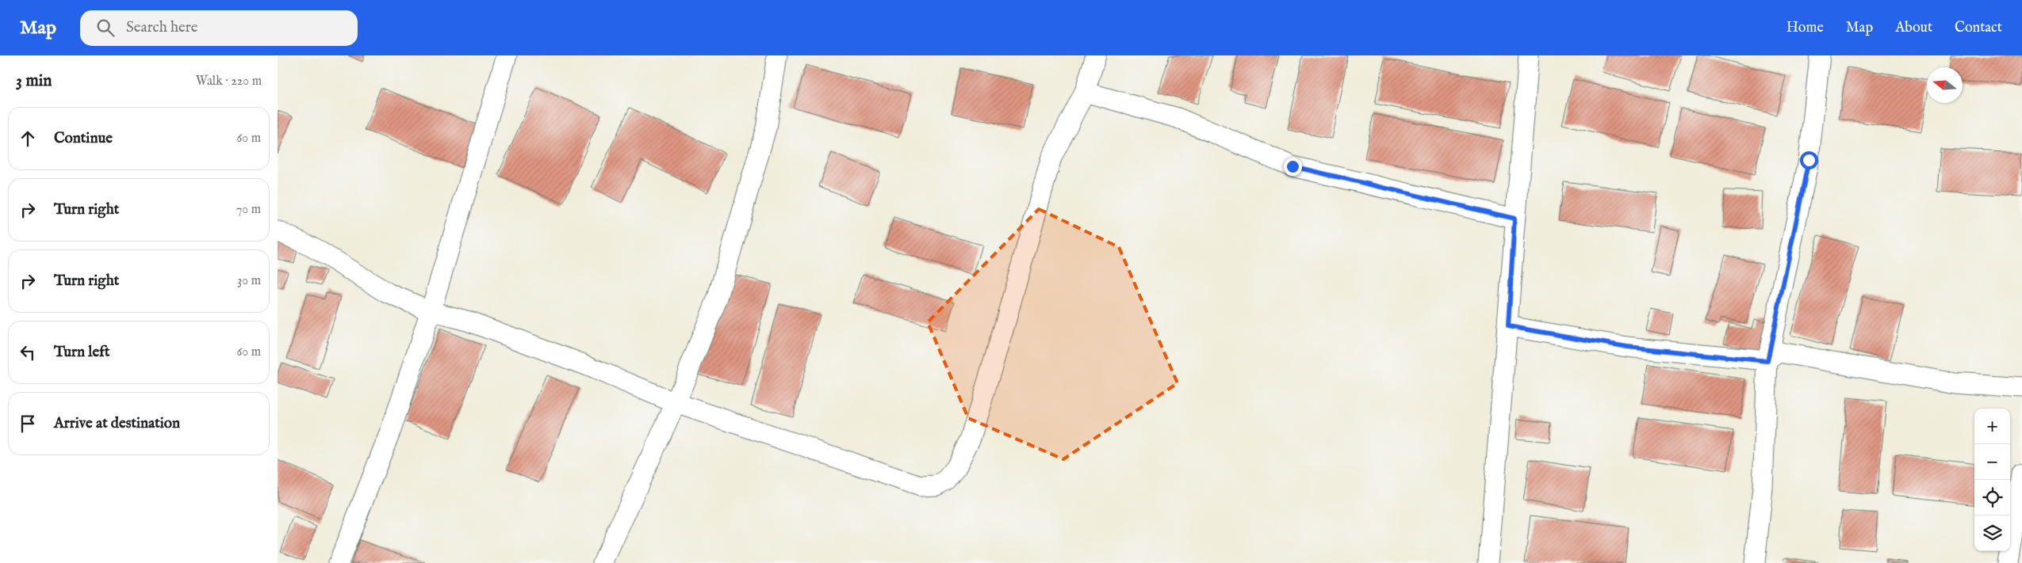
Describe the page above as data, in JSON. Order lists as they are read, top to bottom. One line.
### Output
{"north":"left","page":{"header":"Map","search":"Search here","nav":["Home","Map","About","Contact"],"heading":["3 min","Walk · 220 m"],"list":[["Continue","60 m"],["Turn right","70 m"],["Turn right","30 m"],["Turn left","60 m"],"Arrive at destination"],"map_buttons":["+","−"]}}
